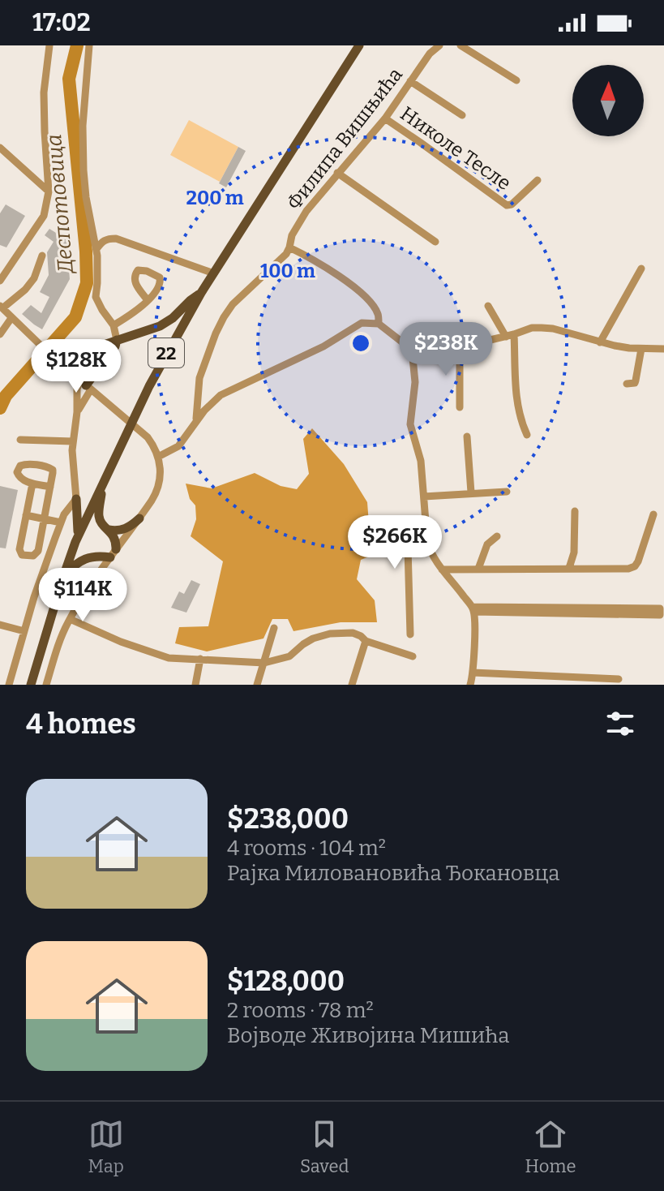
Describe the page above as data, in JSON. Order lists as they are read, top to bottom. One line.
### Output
{"streets":{"main road":["22"],"street":["Филипа Вишњића","Николе Тесле"]},"crossings":[["Филипа Вишњића","Николе Тесле"]],"water":["Деспотовица"],"north":"top","page":{"status":"17:02","price":["$238K","$128K","$266K","$114K"],"heading":"4 homes","list":[{"name":"$238,000","note":"4 rooms · 104 m² · Рајка Миловановића Ђокановца"},{"name":"$128,000","note":"2 rooms · 78 m² · Војводе Живојина Мишића"}],"tabs":["Map","Saved","Home"]},"rings":["200 m","100 m"]}
